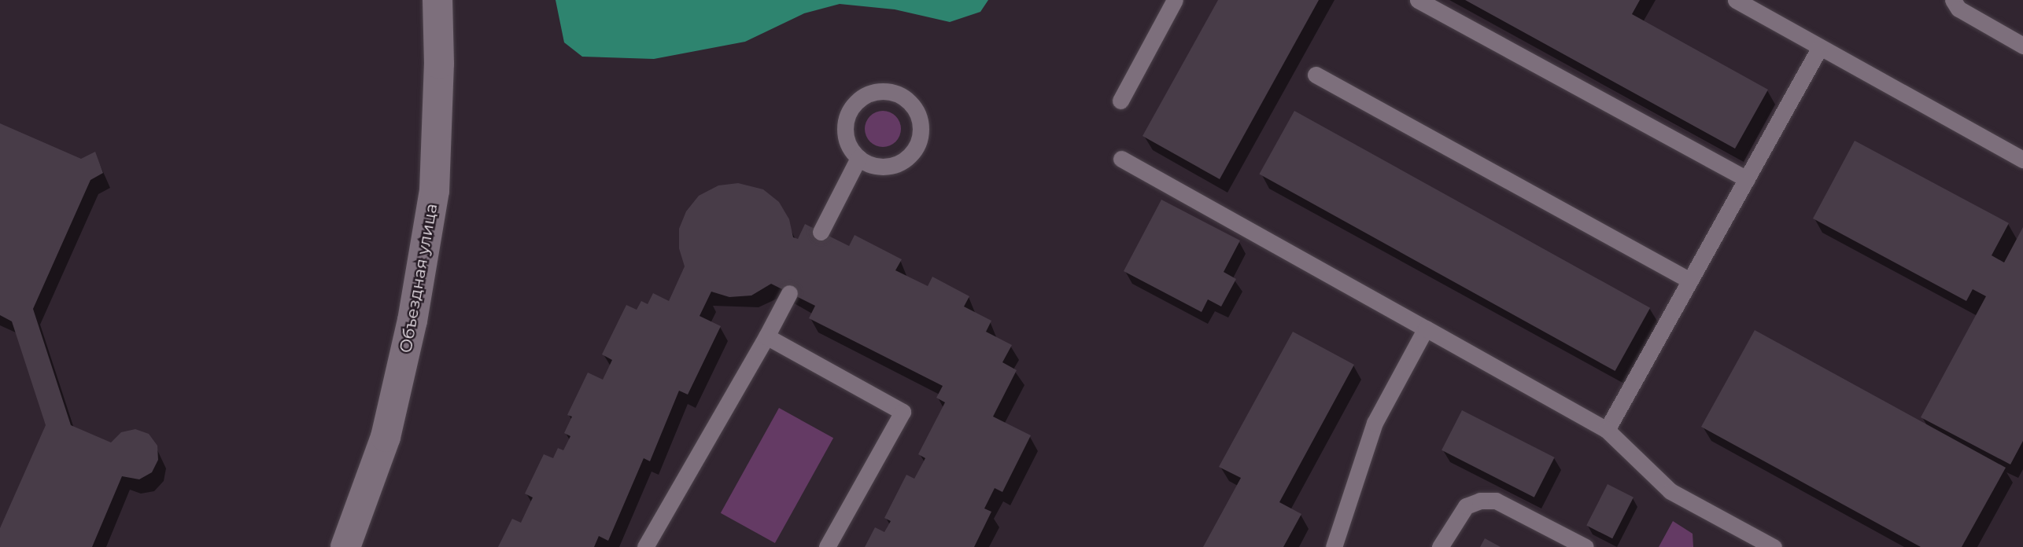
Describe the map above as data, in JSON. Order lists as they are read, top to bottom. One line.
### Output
{"streets":{"main road":["Объездная улица"]}}
